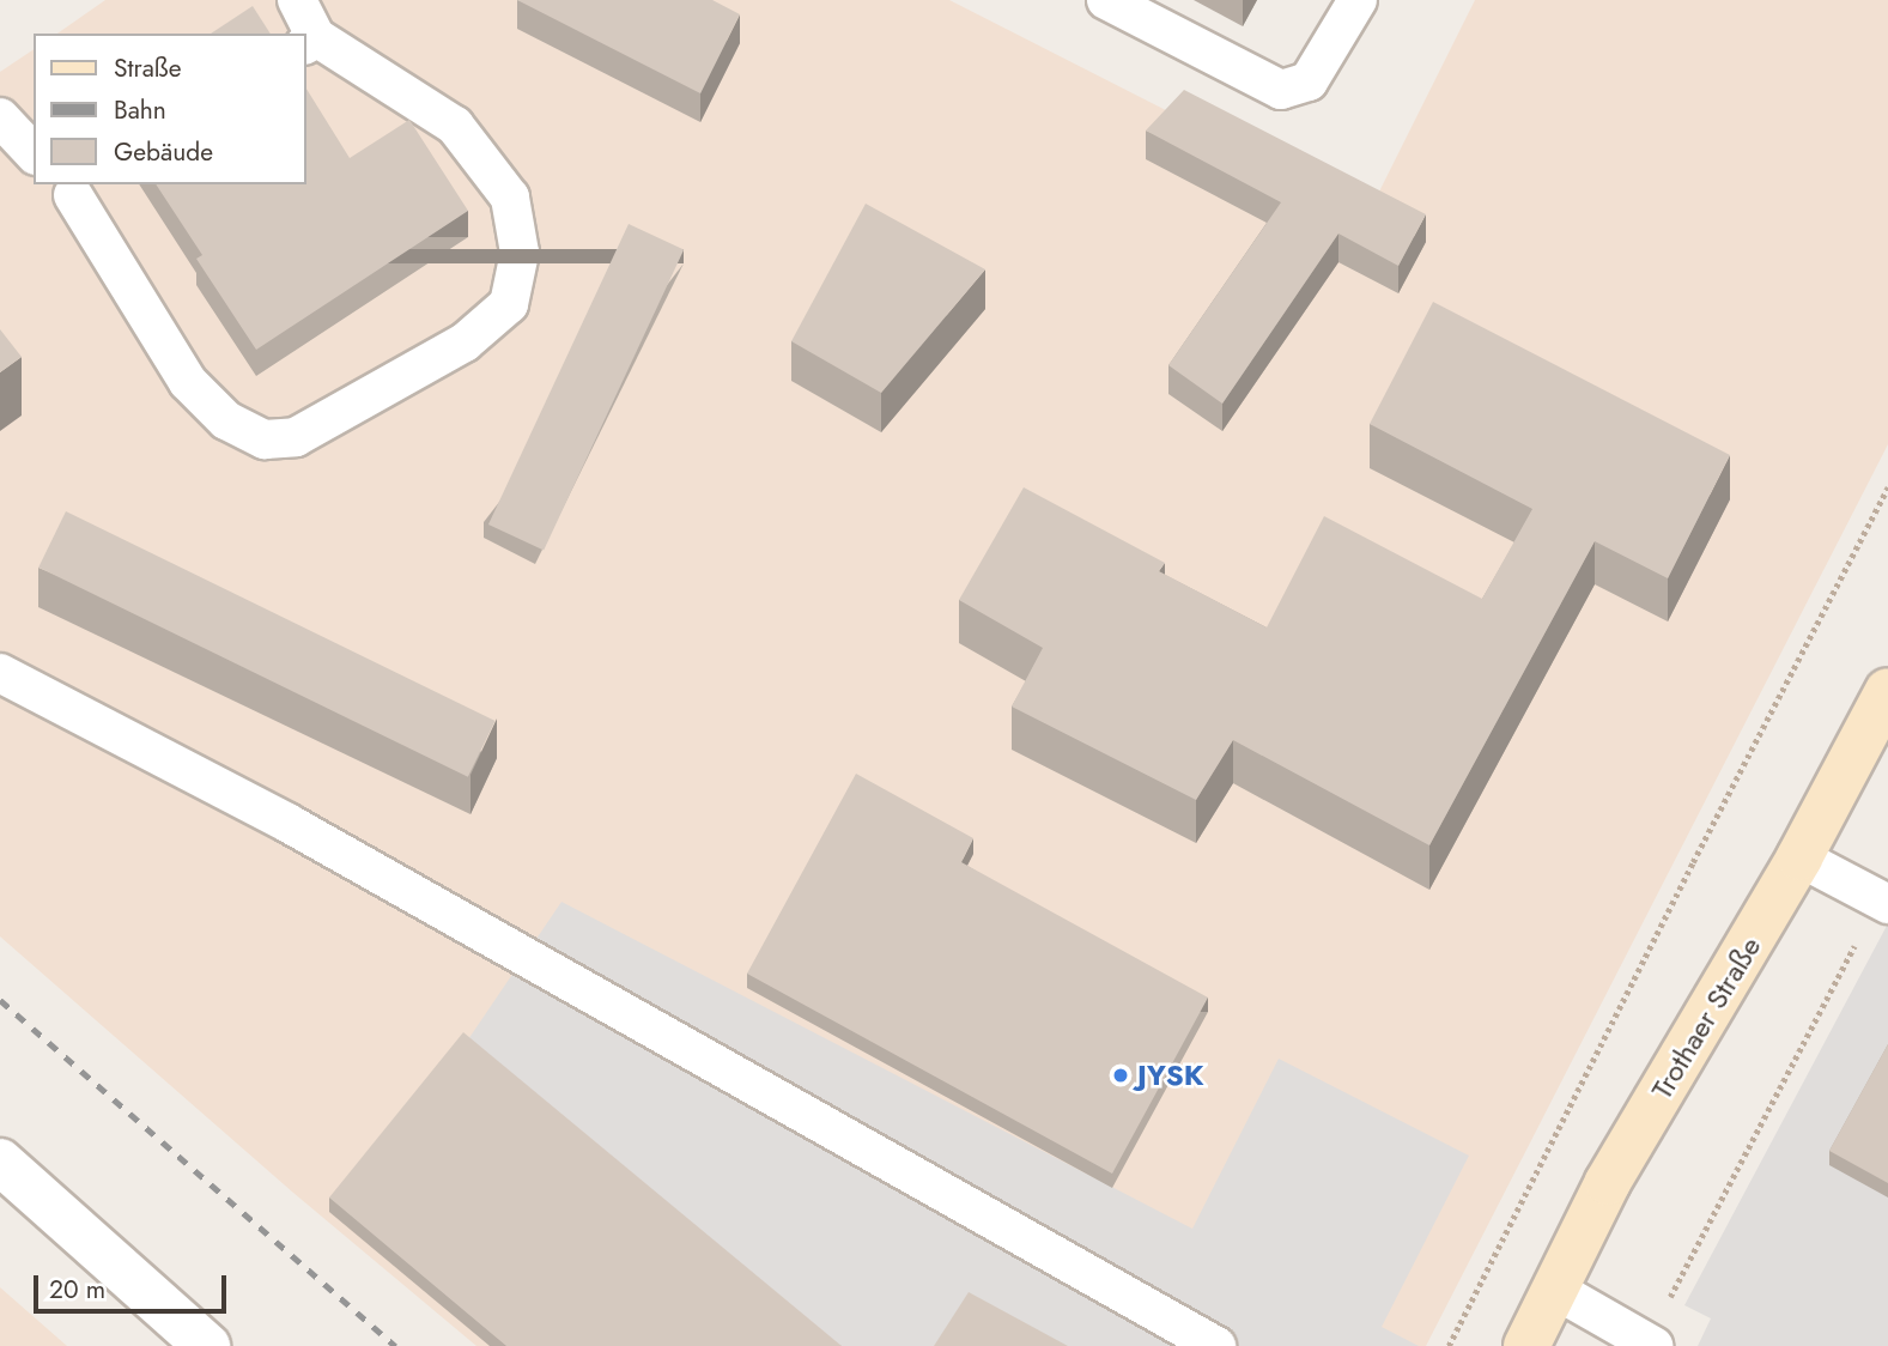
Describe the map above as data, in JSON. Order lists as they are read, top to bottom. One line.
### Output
{"streets":{"main road":["Trothaer Straße"]},"places":["JYSK"],"legend":["Straße","Bahn","Gebäude"],"scale_bar":"20 m"}
